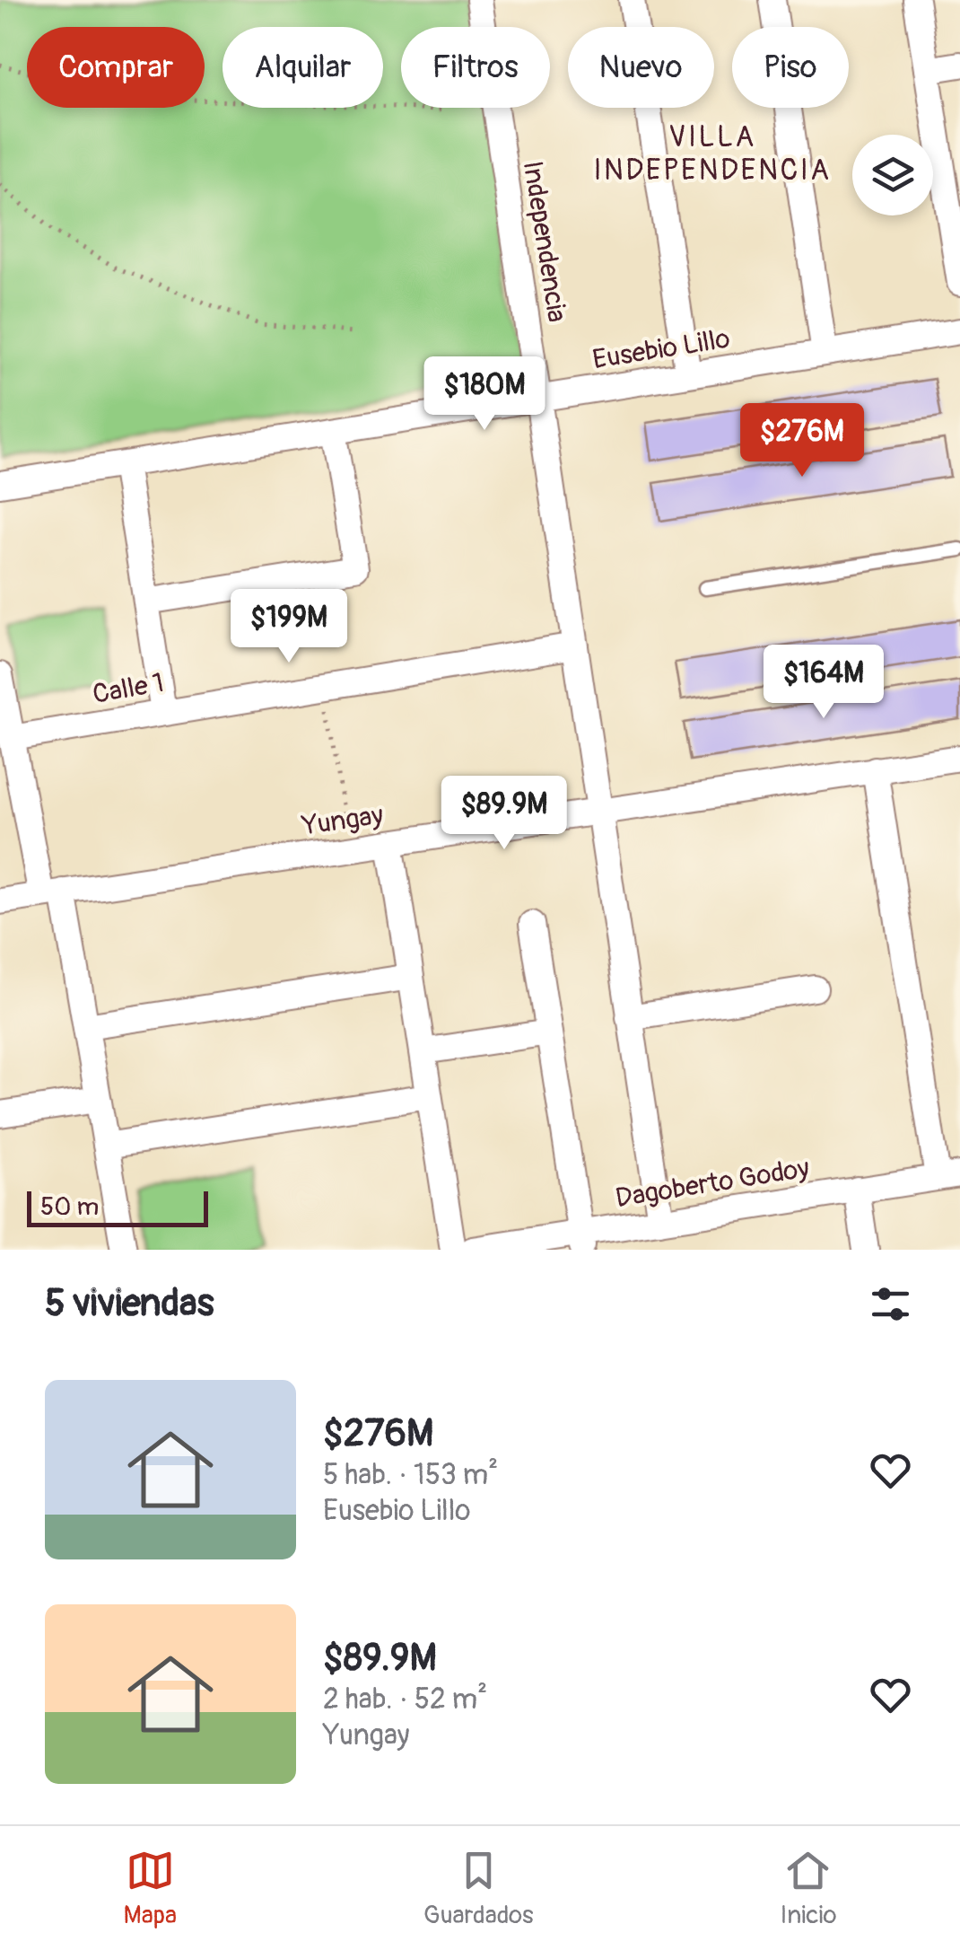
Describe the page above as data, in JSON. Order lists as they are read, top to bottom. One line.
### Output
{"streets":{"street":["Independencia","Eusebio Lillo","Calle 1","Yungay","Dagoberto Godoy"]},"crossings":[["Independencia","Eusebio Lillo"],["Independencia","Calle 1"],["Independencia","Yungay"],["Independencia","Dagoberto Godoy"]],"districts":["VILLA INDEPENDENCIA"],"scale_bar":"50 m","page":{"chip":["Comprar","Alquilar","Filtros","Nuevo","Piso"],"price":["$180M","$276M","$199M","$164M","$89.9M"],"scale":"50 m","heading":"5 viviendas","list":[{"name":"$276M","note":"5 hab. · 153 m² · Eusebio Lillo"},{"name":"$89.9M","note":"2 hab. · 52 m² · Yungay"}],"tabs":["Mapa","Guardados","Inicio"]}}
